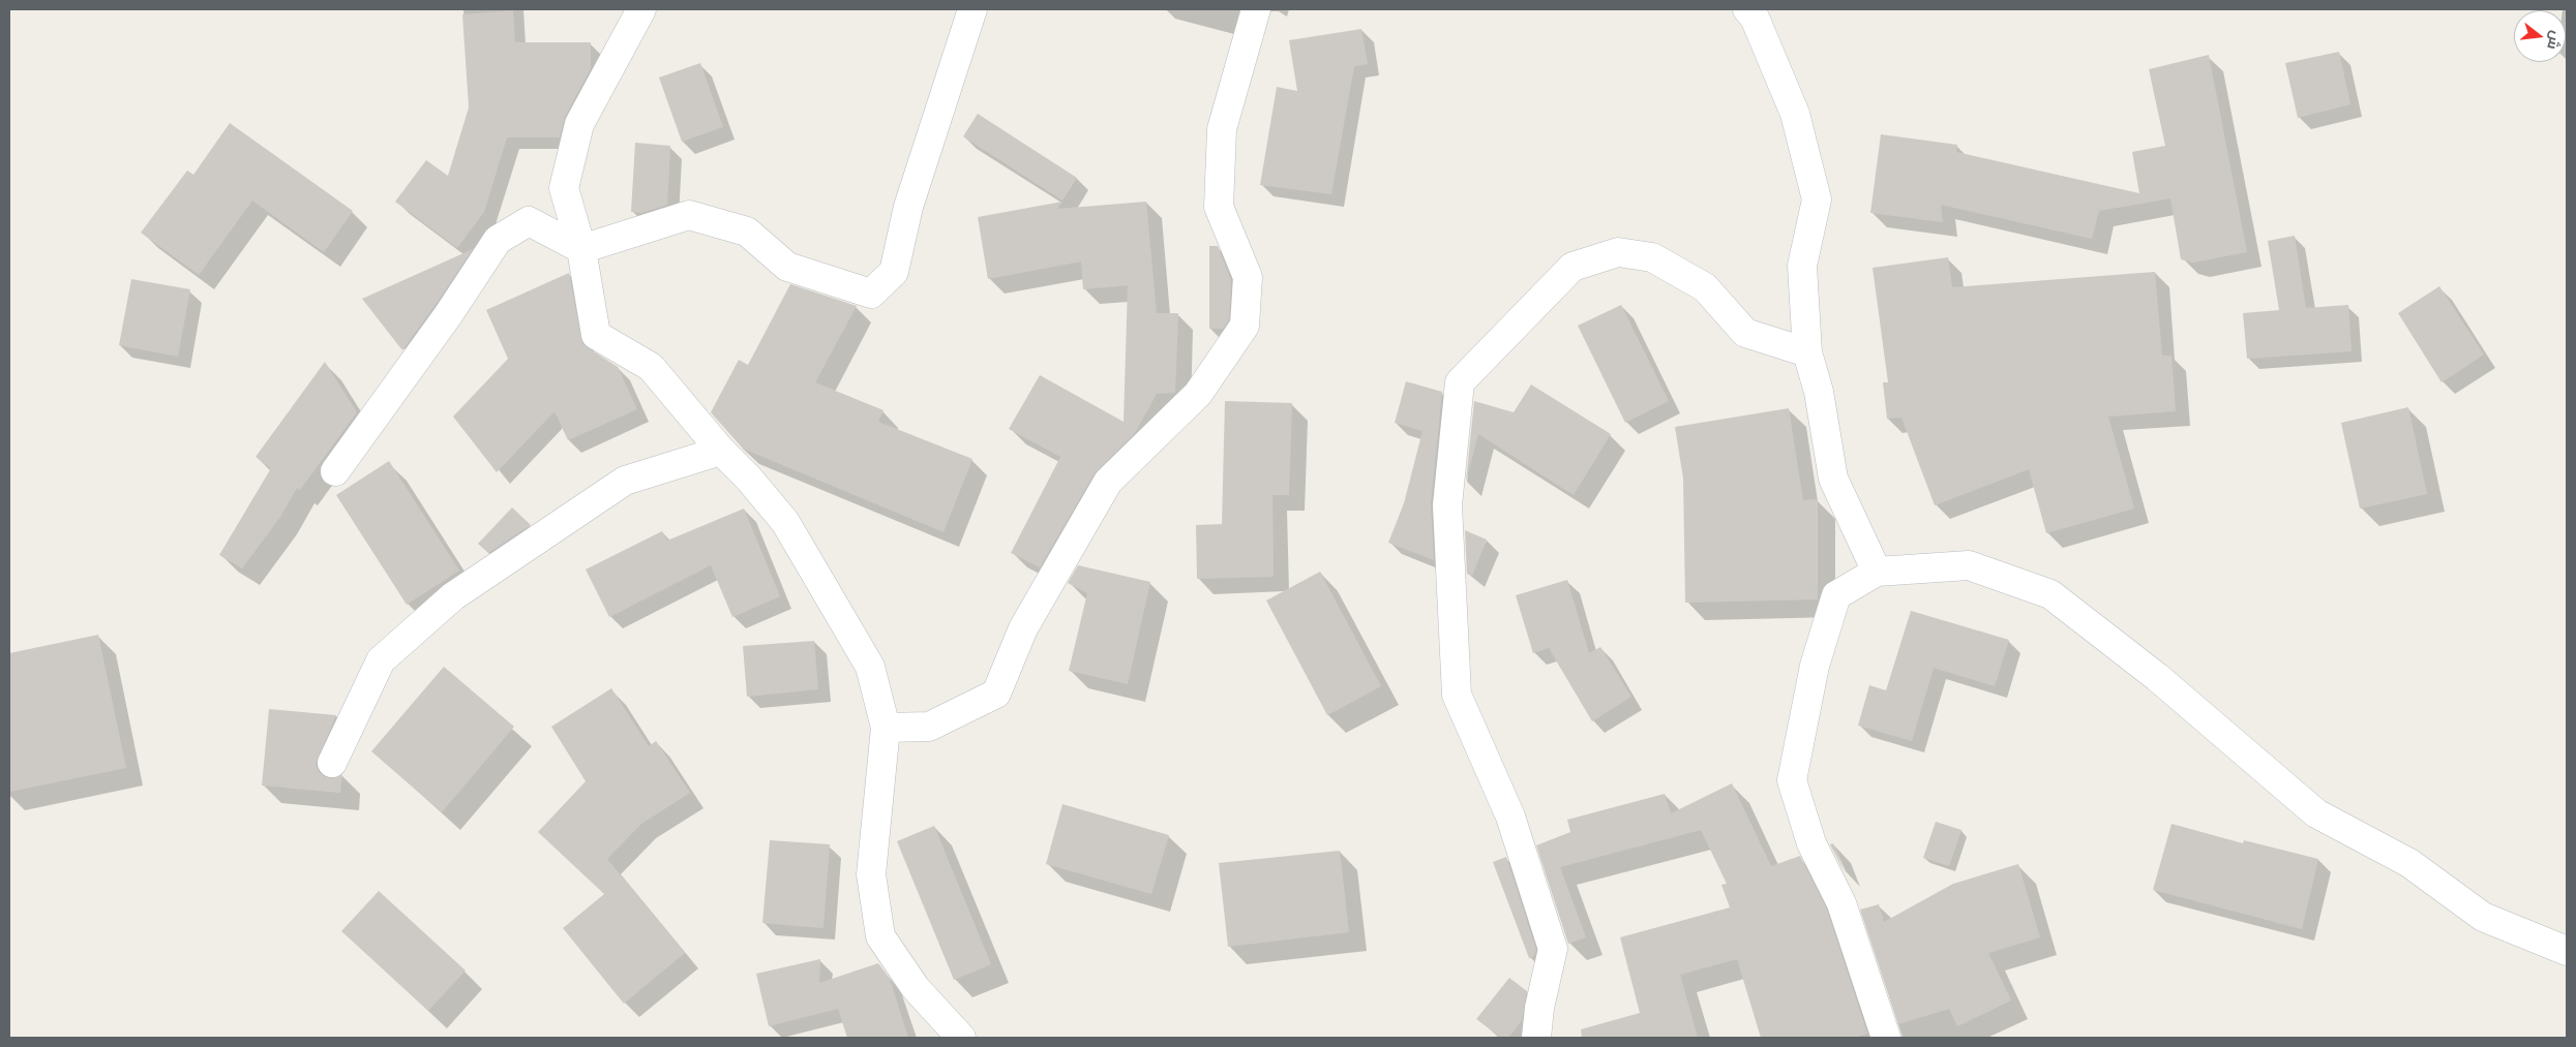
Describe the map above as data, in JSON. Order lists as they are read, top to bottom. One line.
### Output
{"north":"right"}
